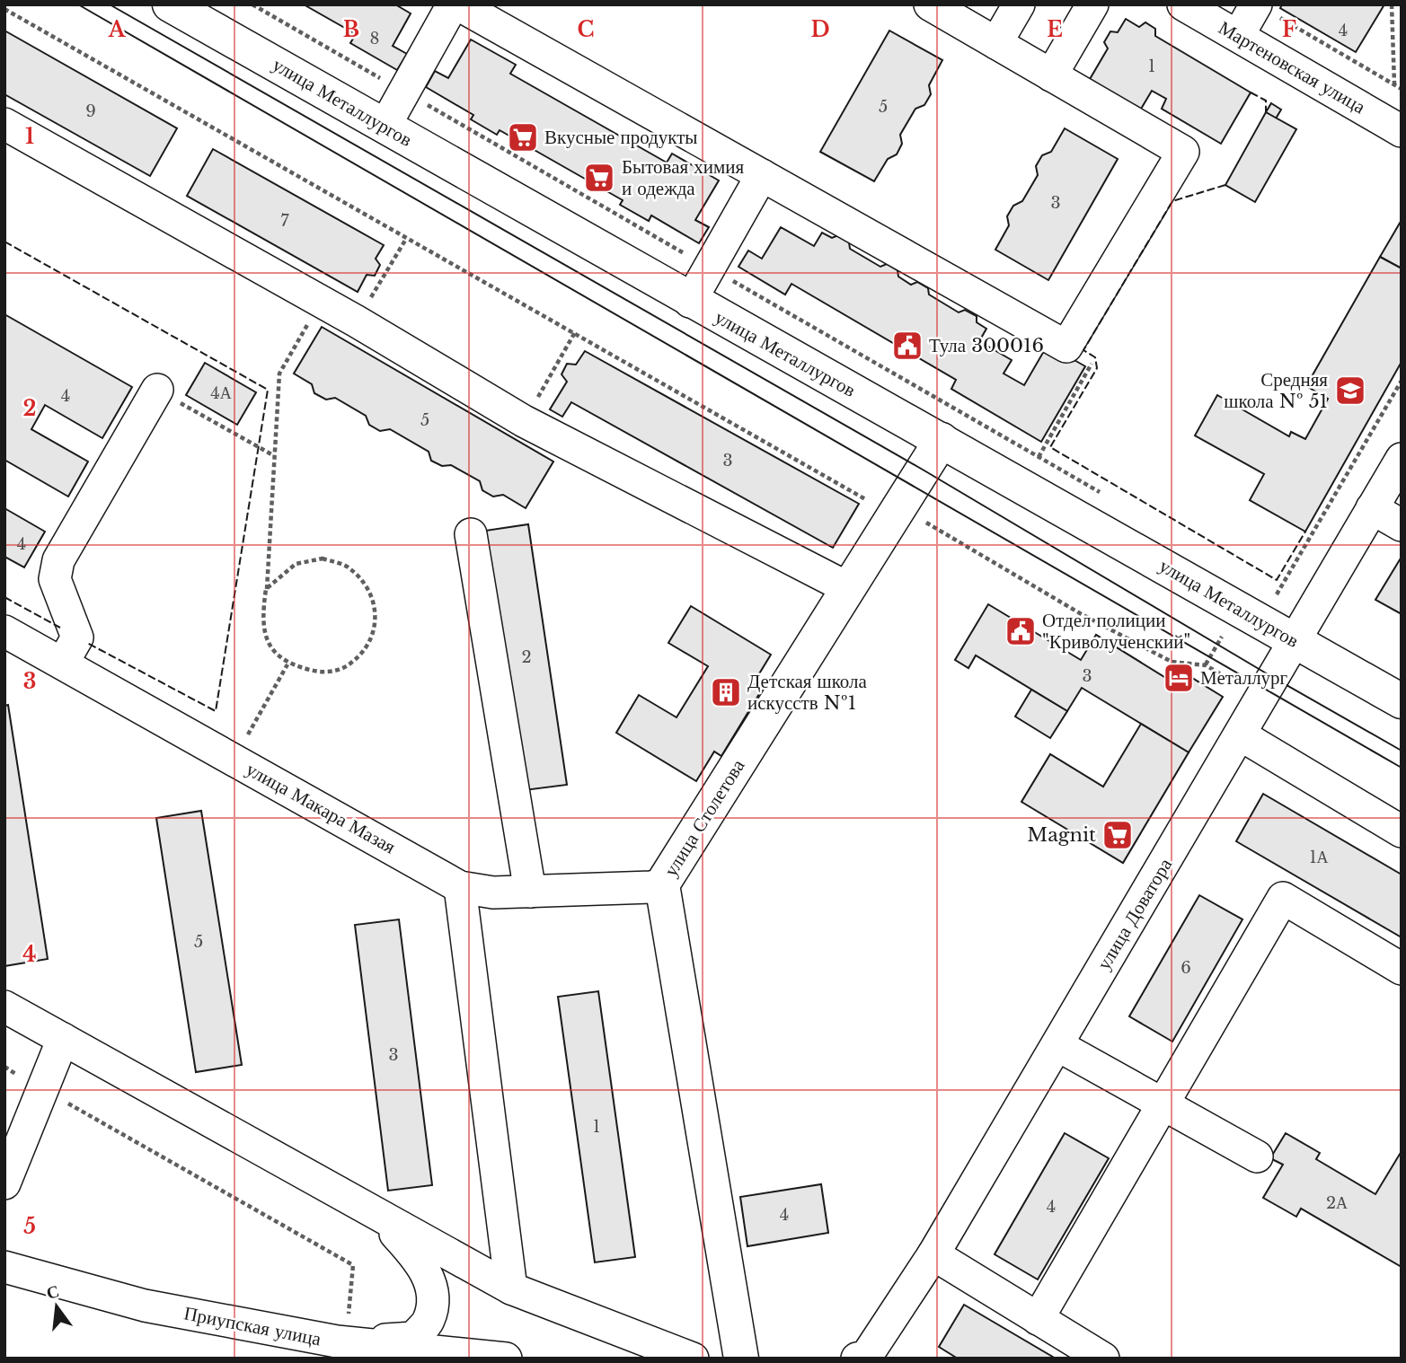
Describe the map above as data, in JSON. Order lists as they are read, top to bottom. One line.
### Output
{"streets":{"main road":["улица Металлургов","улица Столетова"],"street":["Мартеновская улица","улица Макара Мазая","улица Доватора","Приупская улица"]},"crossings":[["улица Металлургов","улица Столетова"],["улица Металлургов","улица Доватора"],["улица Макара Мазая","улица Столетова"]],"places":{"supermarket":["Вкусные продукты","Бытовая химия и одежда","Magnit"],"public building":["Тула 300016","Отдел полиции \"Криволученский\""],"school or university":["Средняя школа № 51"],"hotel":["Металлург"],"building":["Детская школа искусств №1"]},"house_numbers":["4","8","1","5","9","3","7","4А","4","5","3","4","2","3","1А","5","6","3","1","2А","4","4"],"north":"top","grid":{"columns":["A","B","C","D","E","F"],"rows":["1","2","3","4","5"]}}
